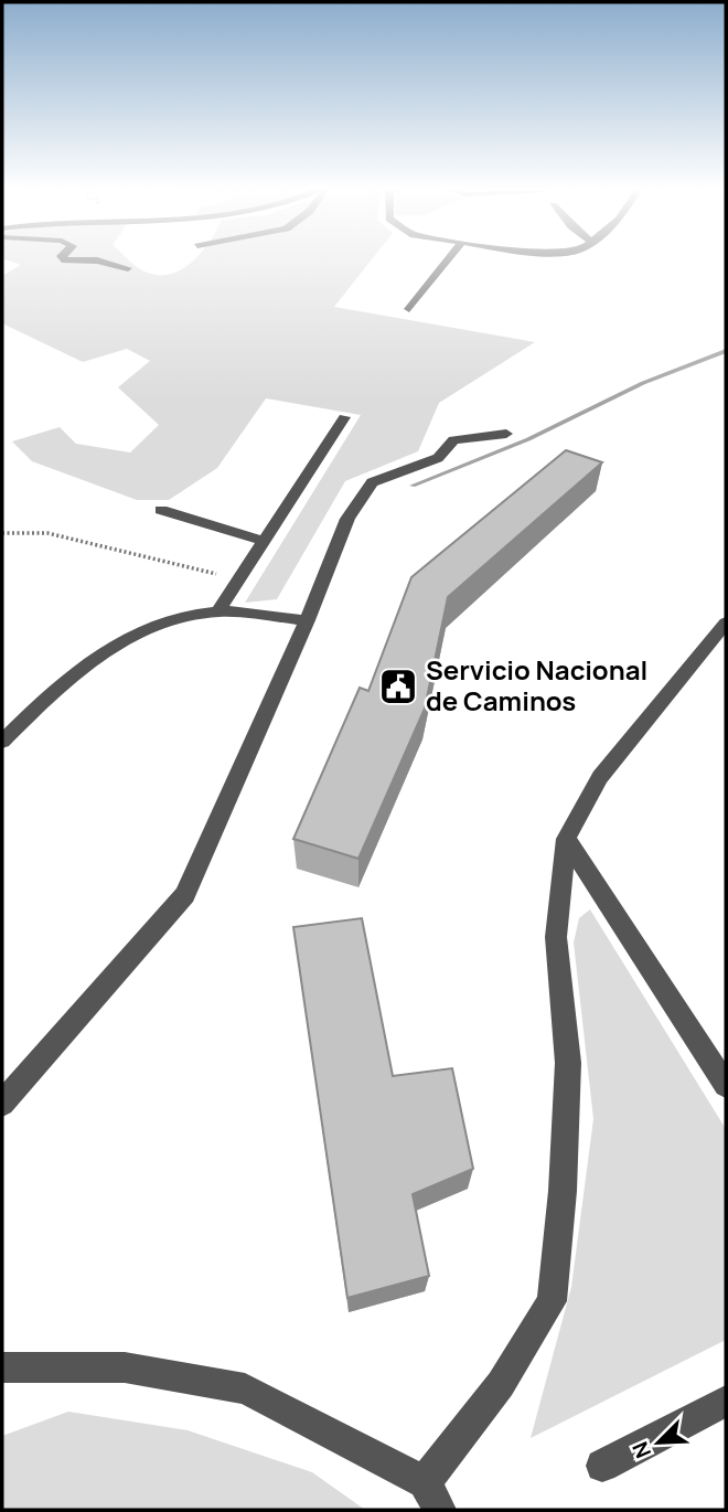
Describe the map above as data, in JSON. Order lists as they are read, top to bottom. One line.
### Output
{"places":{"public building":["Servicio Nacional de Caminos"]},"north":"bottom left"}
